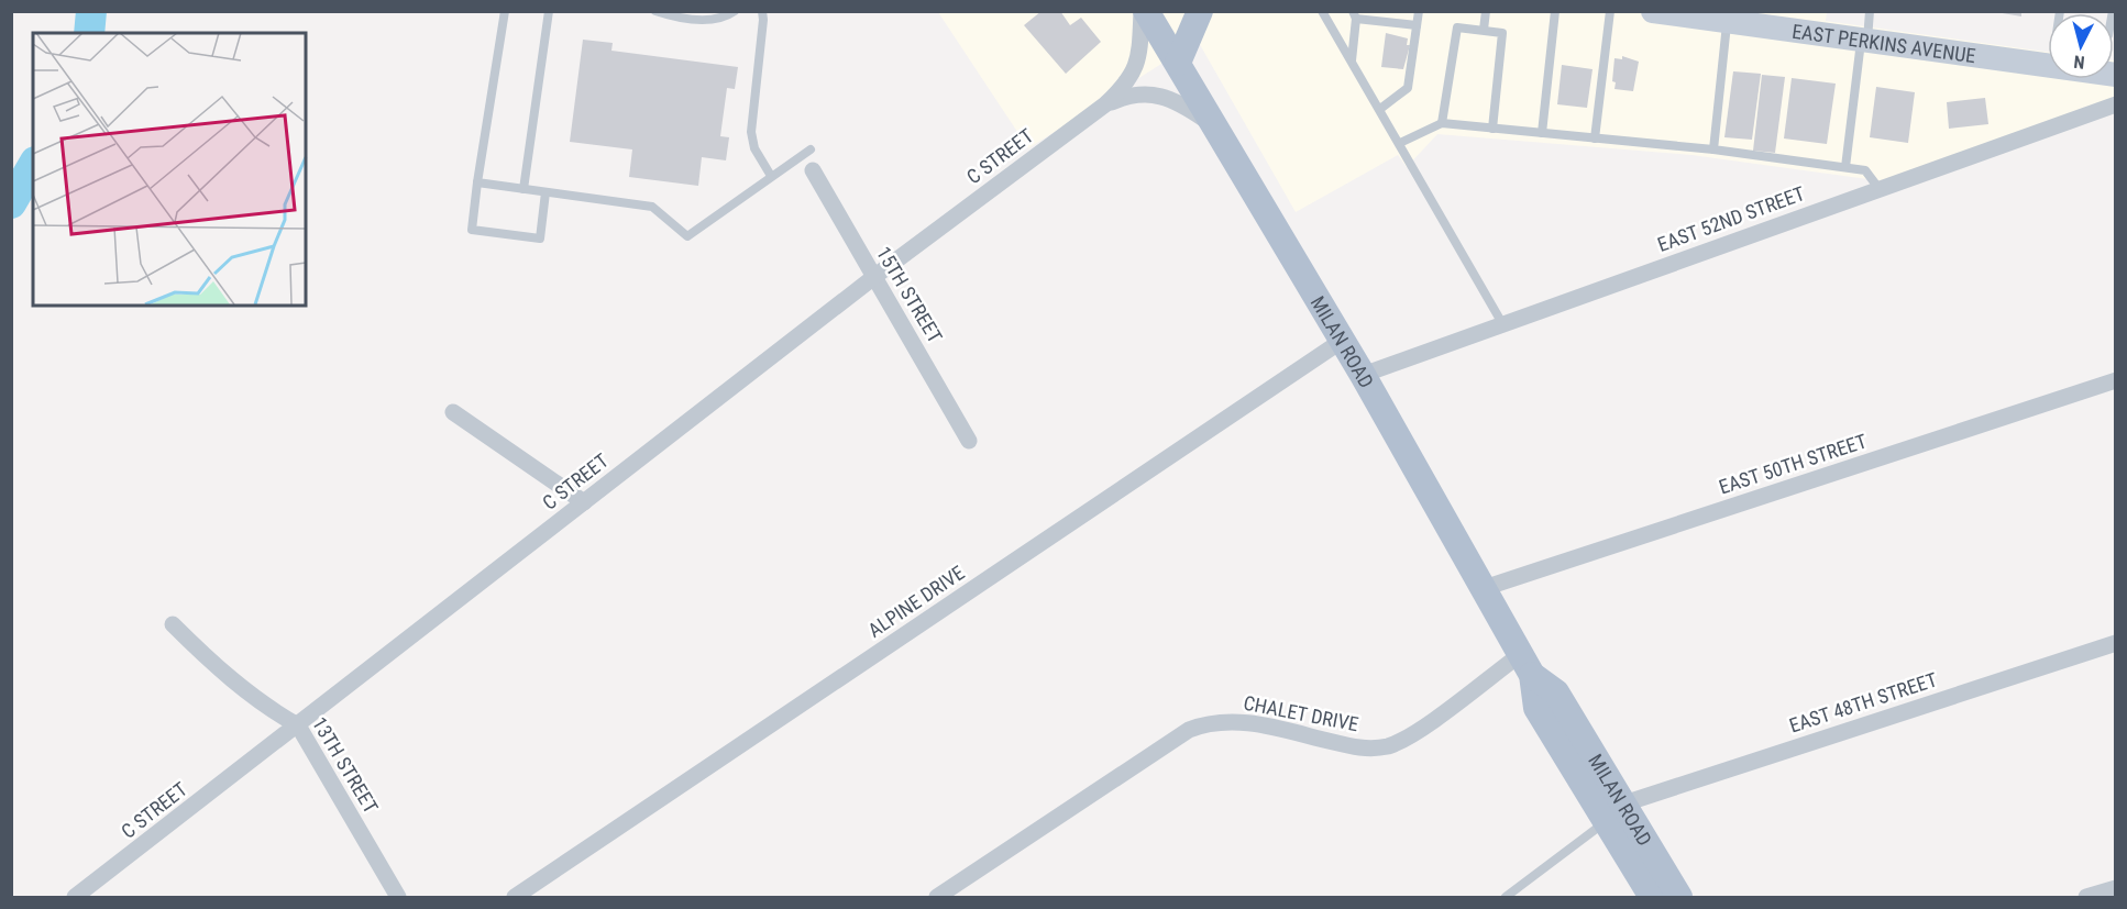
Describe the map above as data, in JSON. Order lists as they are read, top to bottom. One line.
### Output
{"streets":{"main road":["EAST PERKINS AVENUE","MILAN ROAD"],"street":["C STREET","EAST 52ND STREET","15TH STREET","EAST 50TH STREET","ALPINE DRIVE","EAST 48TH STREET","CHALET DRIVE","13TH STREET"]},"crossings":[["C STREET","15TH STREET"],["C STREET","MILAN ROAD"],["C STREET","13TH STREET"],["EAST 52ND STREET","MILAN ROAD"],["MILAN ROAD","EAST 50TH STREET"],["MILAN ROAD","ALPINE DRIVE"],["MILAN ROAD","EAST 48TH STREET"],["MILAN ROAD","CHALET DRIVE"]],"north":"bottom"}
